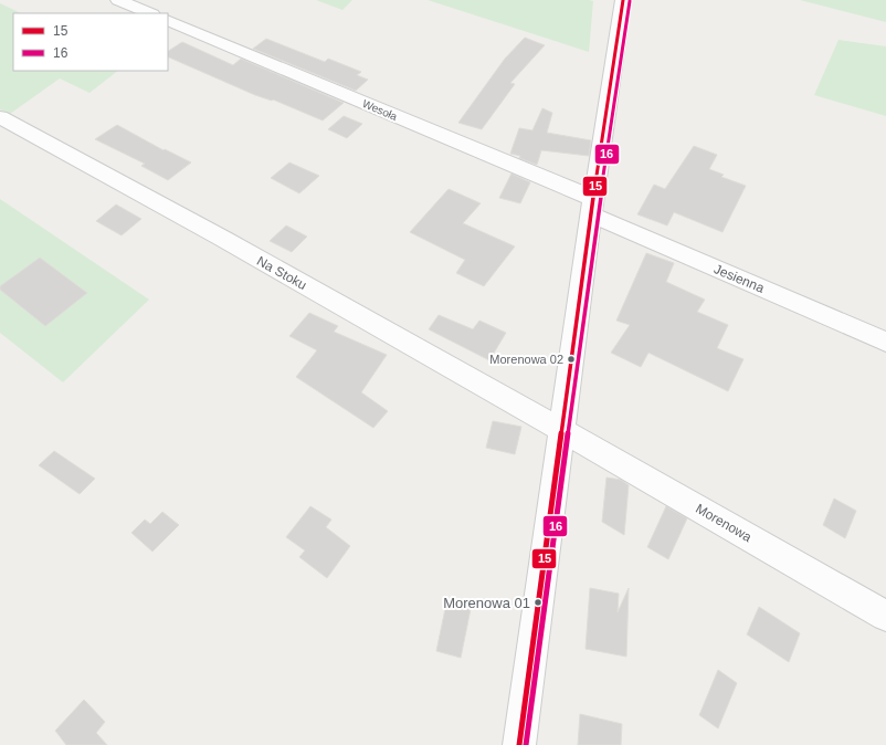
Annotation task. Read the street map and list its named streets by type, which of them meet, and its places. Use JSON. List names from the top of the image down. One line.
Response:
{"streets":{"street":["Wesoła","Na Stoku","Jesienna","Morenowa"]},"crossings":[["Wesoła","Jesienna"],["Na Stoku","Morenowa"]],"places":["Morenowa 02","Morenowa 01"],"lines":["transit line 15","transit line 16"],"legend":["15","16"]}
